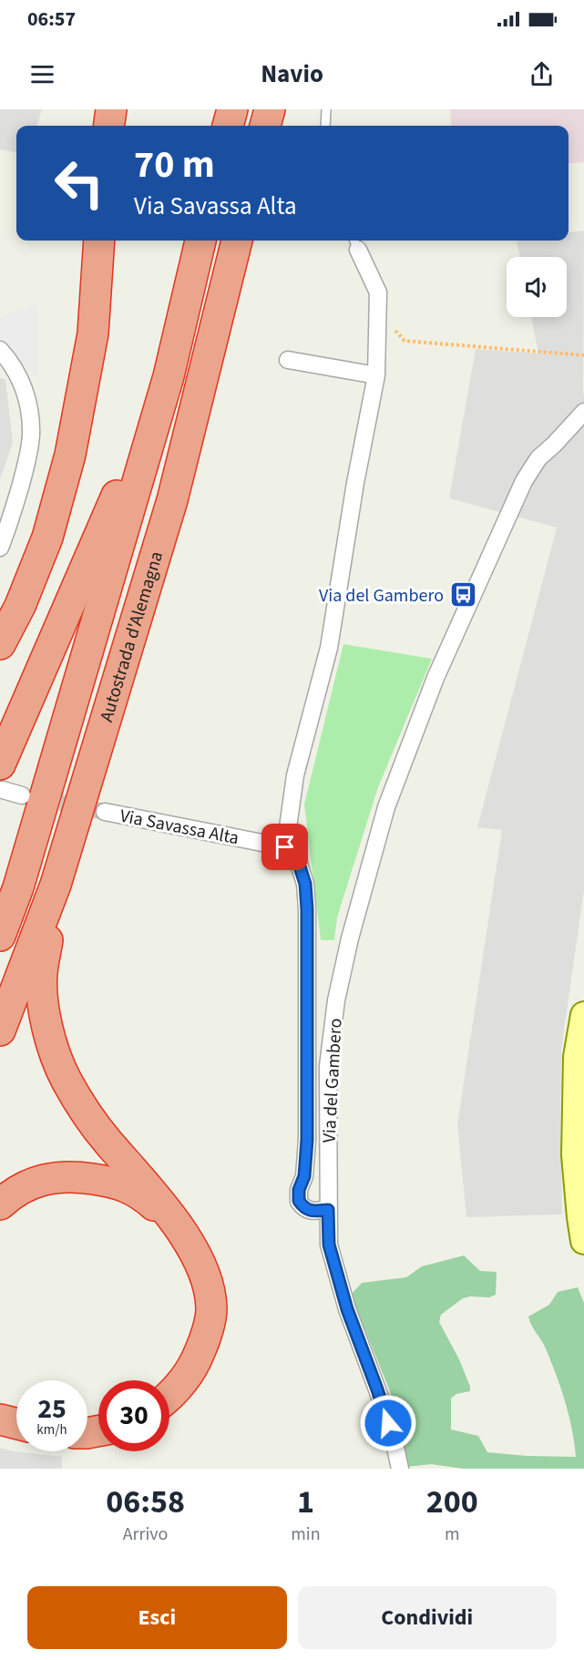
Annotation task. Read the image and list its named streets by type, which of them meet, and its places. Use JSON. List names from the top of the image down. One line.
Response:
{"streets":{"highway":["Autostrada d'Alemagna"],"street":["Via Savassa Alta","Via del Gambero"]},"places":{"bus stop":["Via del Gambero"]},"page":{"status":"06:57","header":"Navio","turn":["70 m","Via Savassa Alta"],"speed":"25 km/h","limit":"30","eta":["06:58","Arrivo","1","min","200","m"],"buttons":["Esci","Condividi"]}}
